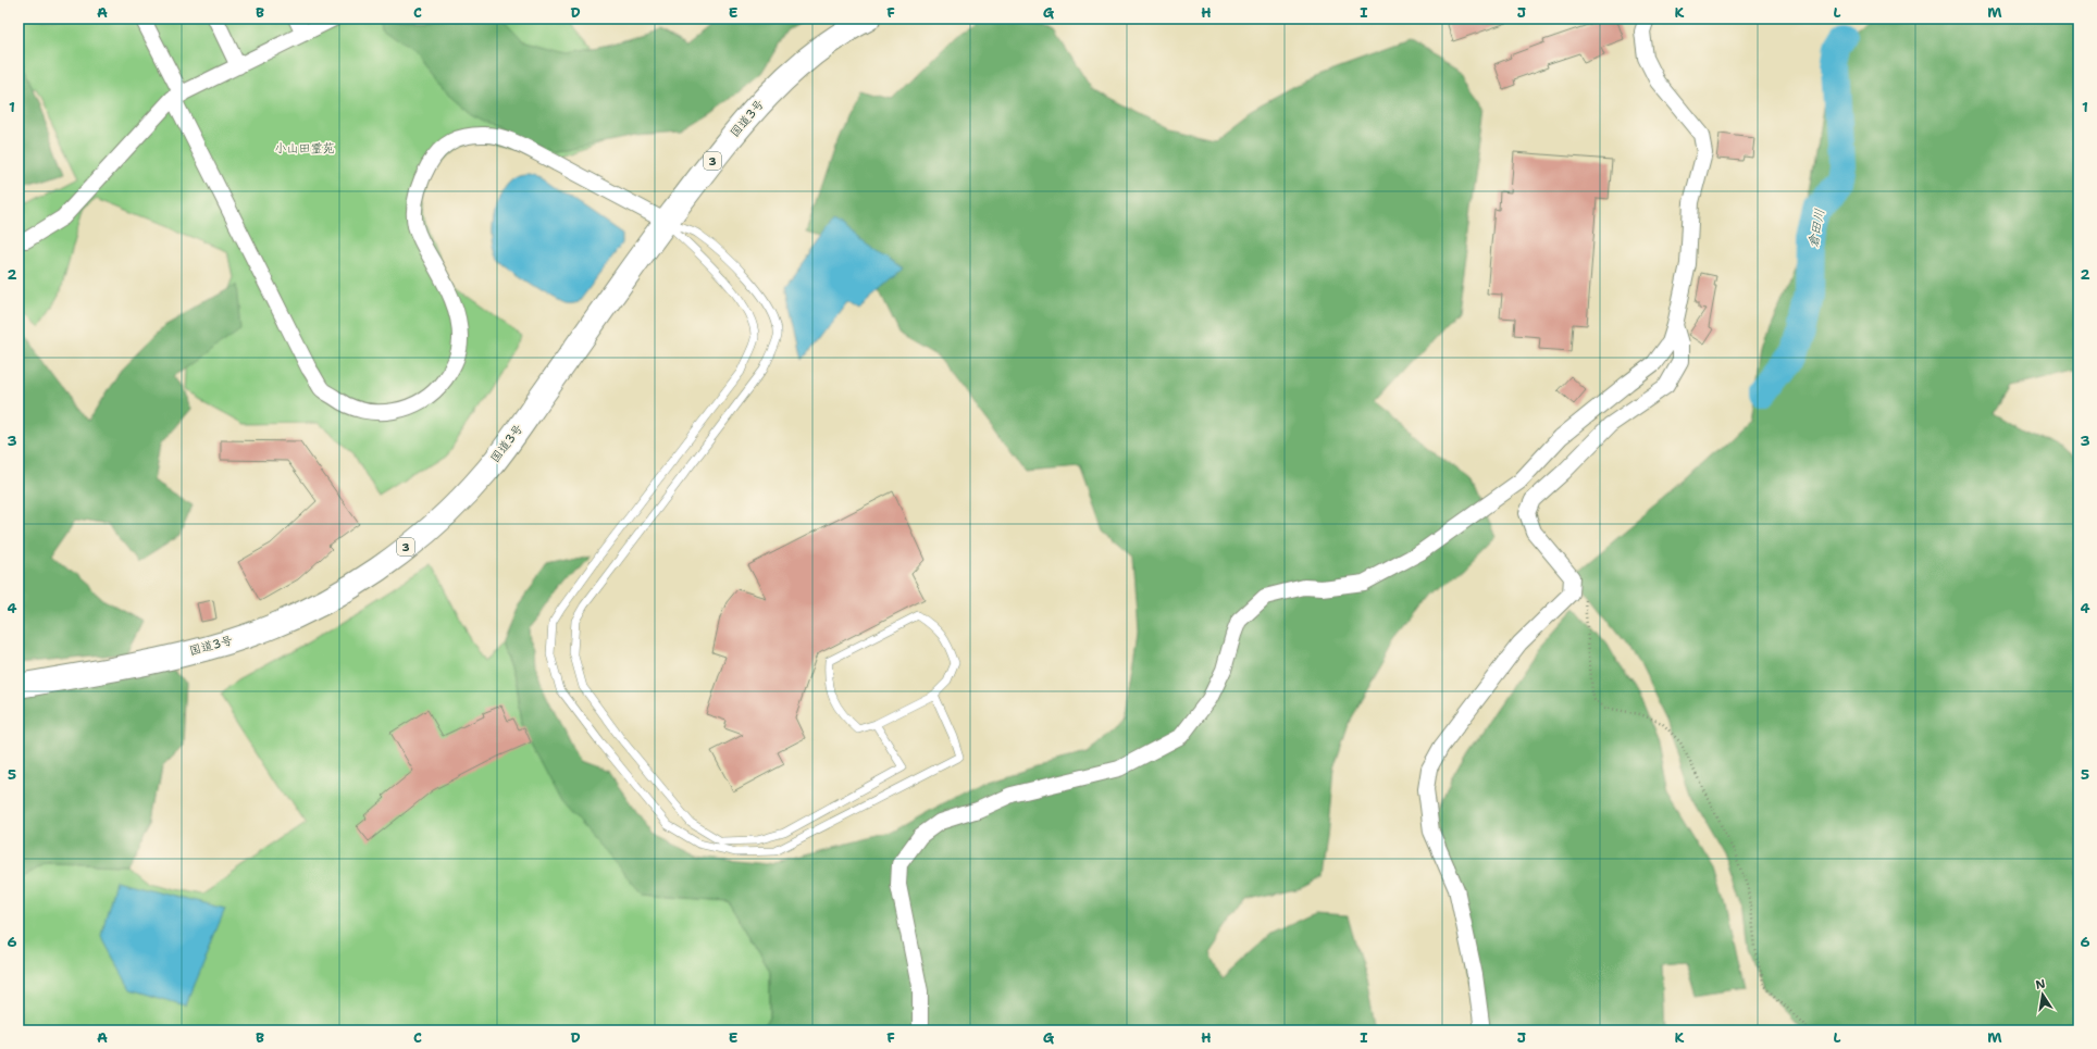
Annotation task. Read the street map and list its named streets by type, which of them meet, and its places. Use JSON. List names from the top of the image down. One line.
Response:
{"streets":{"highway":["国道3号","3"]},"water":["倉田川"],"parks":["小山田霊苑"],"north":"top","grid":{"columns":["A","B","C","D","E","F","G","H","I","J","K","L","M"],"rows":["1","2","3","4","5","6"]}}
